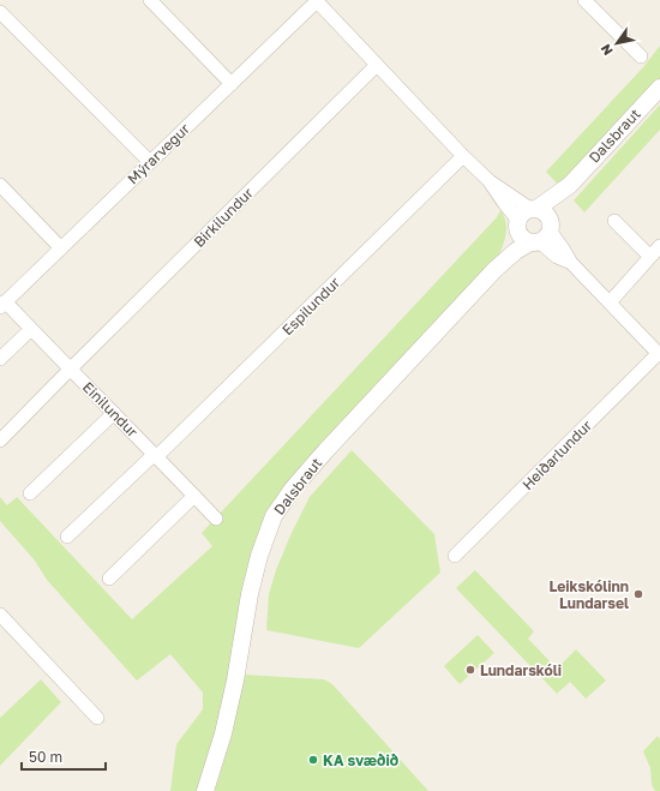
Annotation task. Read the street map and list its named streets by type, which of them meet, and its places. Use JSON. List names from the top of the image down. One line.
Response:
{"streets":{"street":["Dalsbraut","Mýrarvegur","Birkilundur","Espilundur","Einilundur","Heiðarlundur"]},"crossings":[["Mýrarvegur","Einilundur"],["Birkilundur","Einilundur"],["Espilundur","Einilundur"]],"places":["Leikskólinn Lundarsel","Lundarskóli","KA svæðið"],"scale_bar":"50 m","north":"bottom left"}
